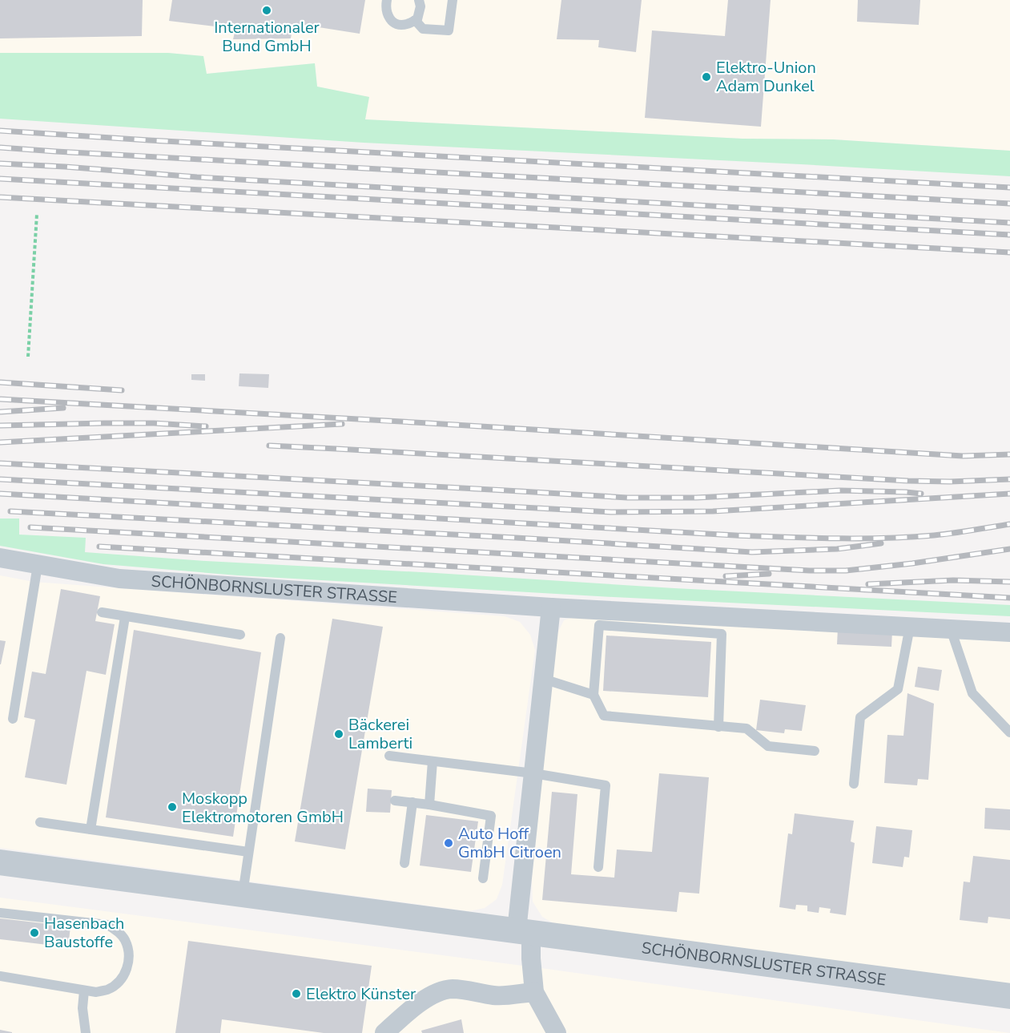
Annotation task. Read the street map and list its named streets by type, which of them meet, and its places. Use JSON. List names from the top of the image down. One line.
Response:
{"streets":{"street":["SCHÖNBORNSLUSTER STRASSE"]},"places":["Internationaler Bund GmbH","Elektro-Union Adam Dunkel","Bäckerei Lamberti","Moskopp Elektromotoren GmbH","Auto Hoff GmbH Citroen","Hasenbach Baustoffe","Elektro Künster"]}
